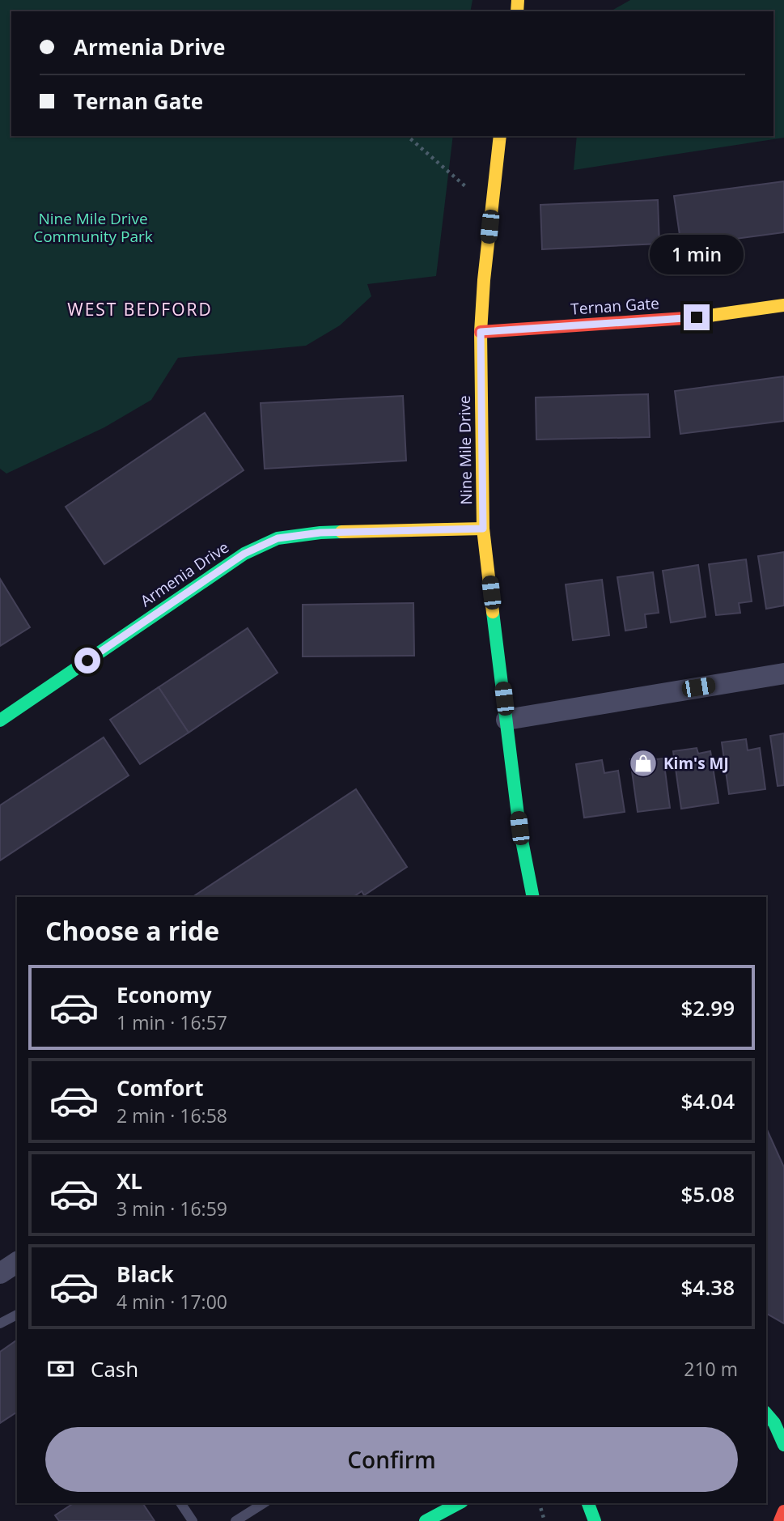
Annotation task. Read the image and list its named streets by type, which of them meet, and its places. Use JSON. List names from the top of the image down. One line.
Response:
{"streets":{"street":["Ternan Gate","Nine Mile Drive","Armenia Drive"]},"crossings":[["Ternan Gate","Nine Mile Drive"],["Nine Mile Drive","Armenia Drive"]],"districts":["WEST BEDFORD"],"parks":["Nine Mile Drive Community Park"],"places":{"shop":["Kim's MJ"]},"page":{"banner":["Armenia Drive","Ternan Gate"],"bubble":"1 min","heading":"Choose a ride","list":[{"name":"Economy","note":"1 min · 16:57","value":"$2.99"},{"name":"Comfort","note":"2 min · 16:58","value":"$4.04"},{"name":"XL","note":"3 min · 16:59","value":"$5.08"},{"name":"Black","note":"4 min · 17:00","value":"$4.38"}],"pay":["Cash","210 m"],"buttons":"Confirm"}}
